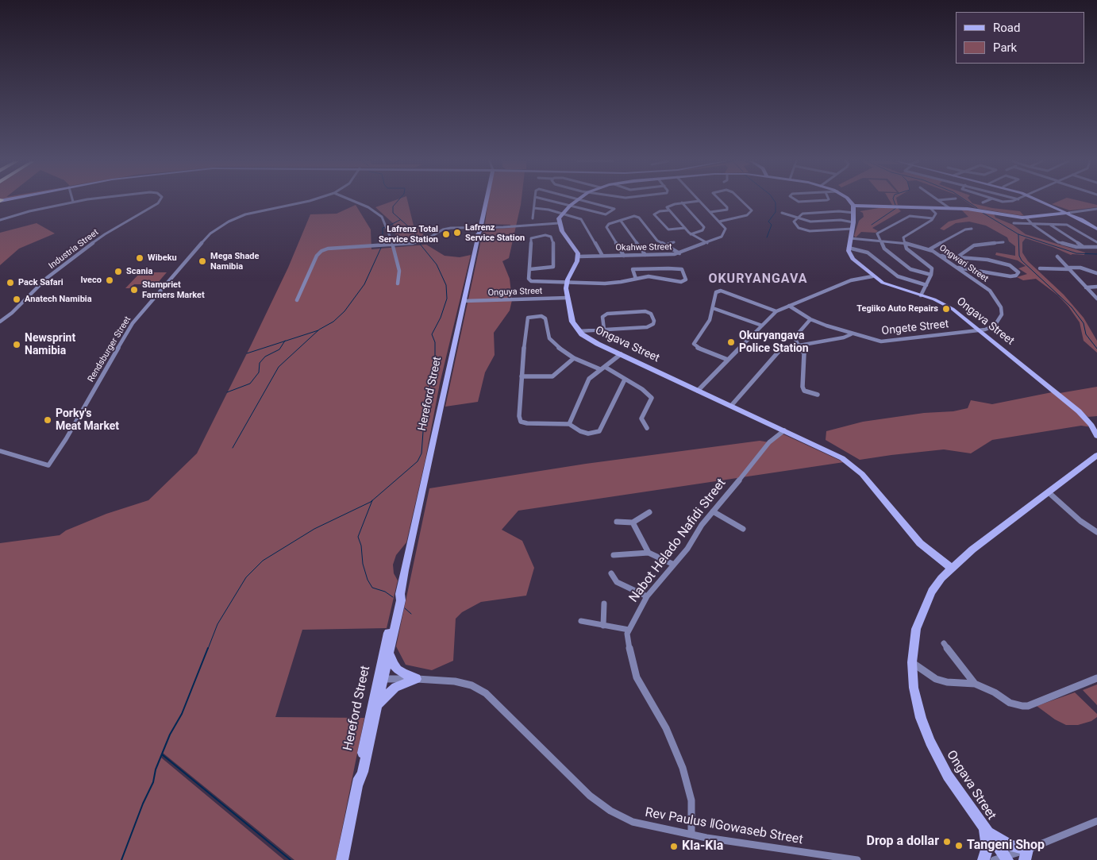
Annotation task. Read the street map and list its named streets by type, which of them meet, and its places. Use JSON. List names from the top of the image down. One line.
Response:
{"streets":{"street":["Okahwe Street","Industria Street","Ongwari Street","Onguya Street","Ongava Street","Ongete Street","Rendsburger Street","Hereford Street","Nabot Helado Nafidi Street","Rev Paulus ǁGowaseb Street"]},"crossings":[["Okahwe Street","Ongava Street"],["Ongwari Street","Ongava Street"],["Ongwari Street","Ongete Street"],["Onguya Street","Ongava Street"],["Onguya Street","Hereford Street"],["Ongava Street","Ongete Street"],["Ongava Street","Nabot Helado Nafidi Street"],["Hereford Street","Rev Paulus ǁGowaseb Street"],["Nabot Helado Nafidi Street","Rev Paulus ǁGowaseb Street"]],"districts":["OKURYANGAVA"],"places":["Lafrenz Service Station","Lafrenz Total Service Station","Wibeku","Mega Shade Namibia","Scania","Iveco","Pack Safari","Stampriet Farmers Market","Anatech Namibia","Tegiiko Auto Repairs","Okuryangava Police Station","Newsprint Namibia","Porky's Meat Market","Drop a dollar","Tangeni Shop","Kla-Kla"],"legend":["Road","Park"]}
